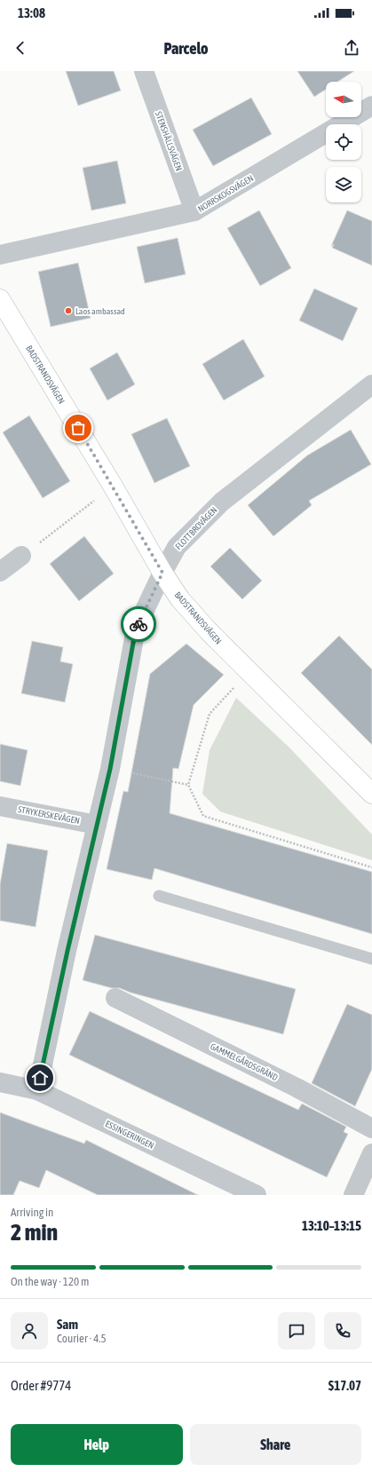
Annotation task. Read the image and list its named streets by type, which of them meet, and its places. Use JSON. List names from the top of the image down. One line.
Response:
{"streets":{"street":["STENSHÄLLSVÄGEN","NORRSKOGSVÄGEN","BADSTRANDSVÄGEN","FLOTTBROVÄGEN","STRYKERSKEVÄGEN","GAMMELGÅRDSGRÄND","ESSINGERINGEN"]},"crossings":[["STENSHÄLLSVÄGEN","NORRSKOGSVÄGEN"],["BADSTRANDSVÄGEN","FLOTTBROVÄGEN"],["FLOTTBROVÄGEN","STRYKERSKEVÄGEN"],["FLOTTBROVÄGEN","ESSINGERINGEN"]],"places":["Laos ambassad"],"north":"left","page":{"status":"13:08","header":"Parcelo","heading":["2 min","Arriving in","13:10–13:15"],"panel":["Sam","Courier · 4.5","Order #9774","$17.07"],"bar":"On the way · 120 m","buttons":["Help","Share"]}}
